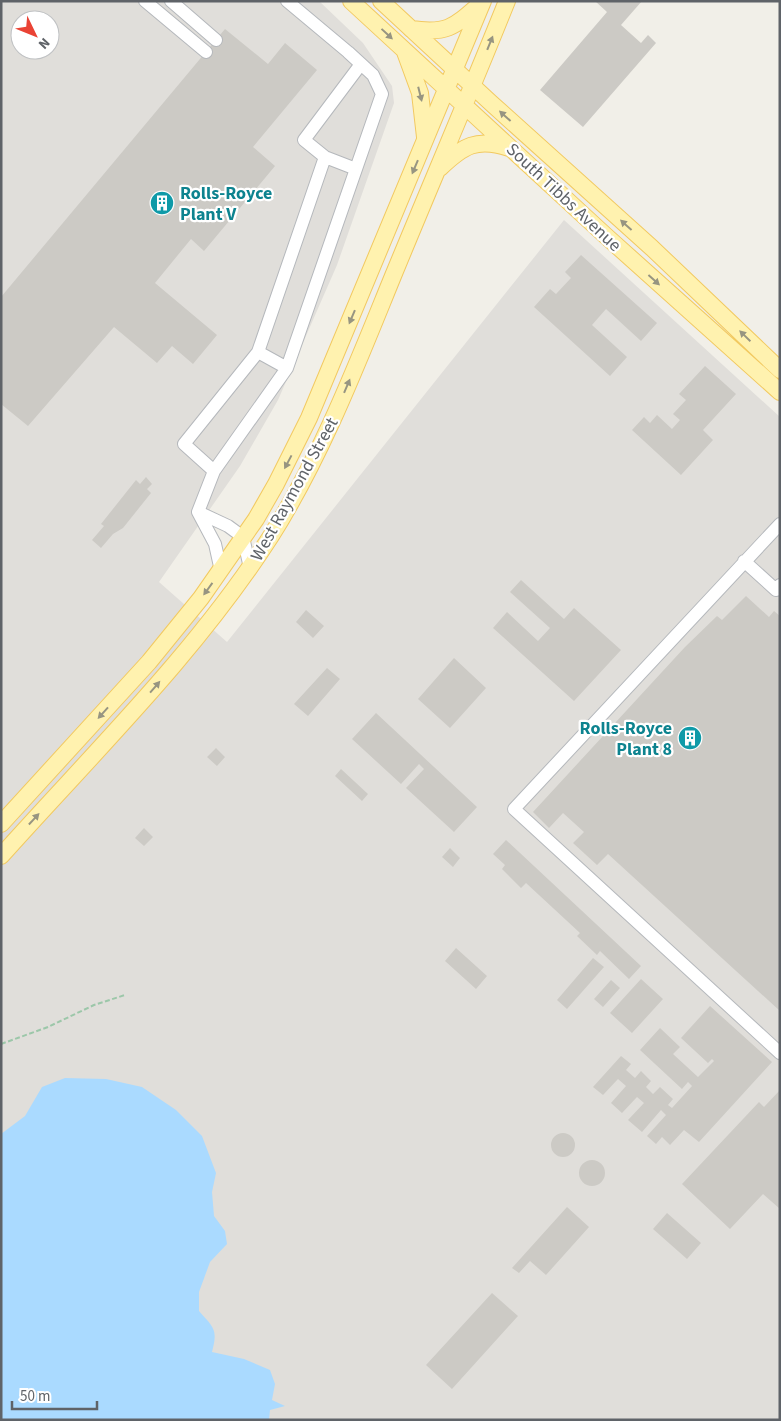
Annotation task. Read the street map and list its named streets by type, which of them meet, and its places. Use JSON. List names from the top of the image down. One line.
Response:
{"streets":{"main road":["South Tibbs Avenue","West Raymond Street"]},"crossings":[["South Tibbs Avenue","West Raymond Street"]],"places":{"building":["Rolls-Royce Plant V","Rolls-Royce Plant 8"]},"scale_bar":"50 m","north":"bottom right"}
